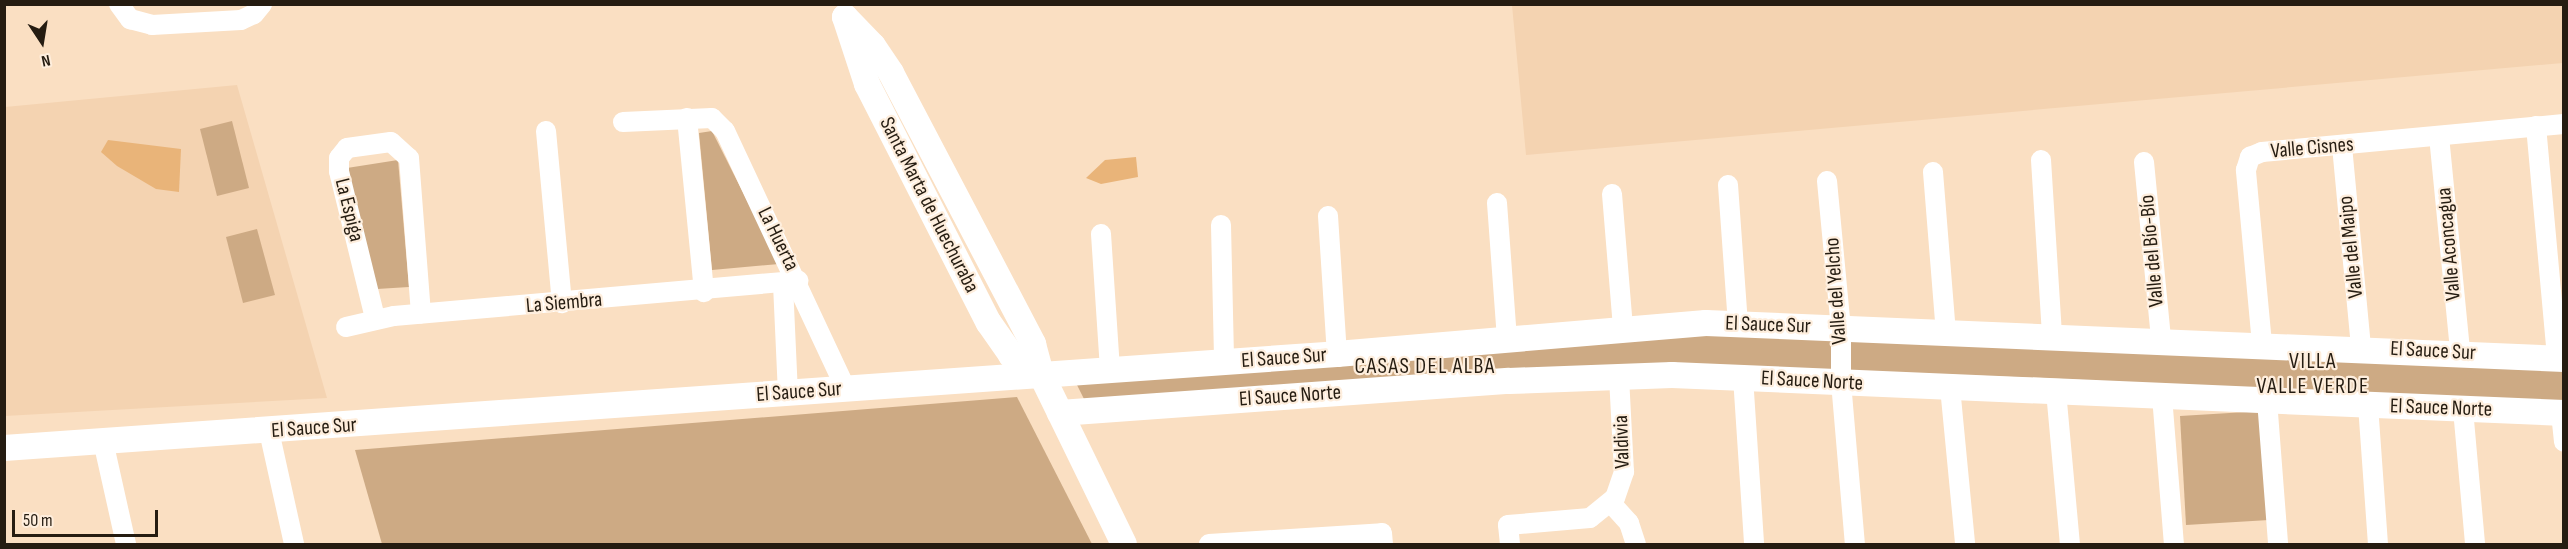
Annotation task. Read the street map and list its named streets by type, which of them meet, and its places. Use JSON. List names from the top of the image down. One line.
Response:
{"streets":{"street":["Valle Cisnes","Santa Marta de Huechuraba","La Espiga","La Huerta","Valle Aconcagua","Valle del Maipo","Valle del Bío-Bío","Valle del Yelcho","La Siembra","El Sauce Sur","El Sauce Norte","Valdivia"]},"crossings":[["Valle Cisnes","Valle Aconcagua"],["Valle Cisnes","Valle del Maipo"],["Valle Cisnes","El Sauce Sur"],["Santa Marta de Huechuraba","El Sauce Sur"],["La Espiga","La Siembra"],["La Huerta","La Siembra"],["La Huerta","El Sauce Sur"],["Valle Aconcagua","El Sauce Sur"],["Valle del Maipo","El Sauce Sur"],["Valle del Bío-Bío","El Sauce Sur"],["Valle del Yelcho","El Sauce Sur"],["Valle del Yelcho","El Sauce Norte"],["El Sauce Norte","Valdivia"]],"districts":["VILLA VALLE VERDE","CASAS DEL ALBA"],"scale_bar":"50 m","north":"bottom"}
